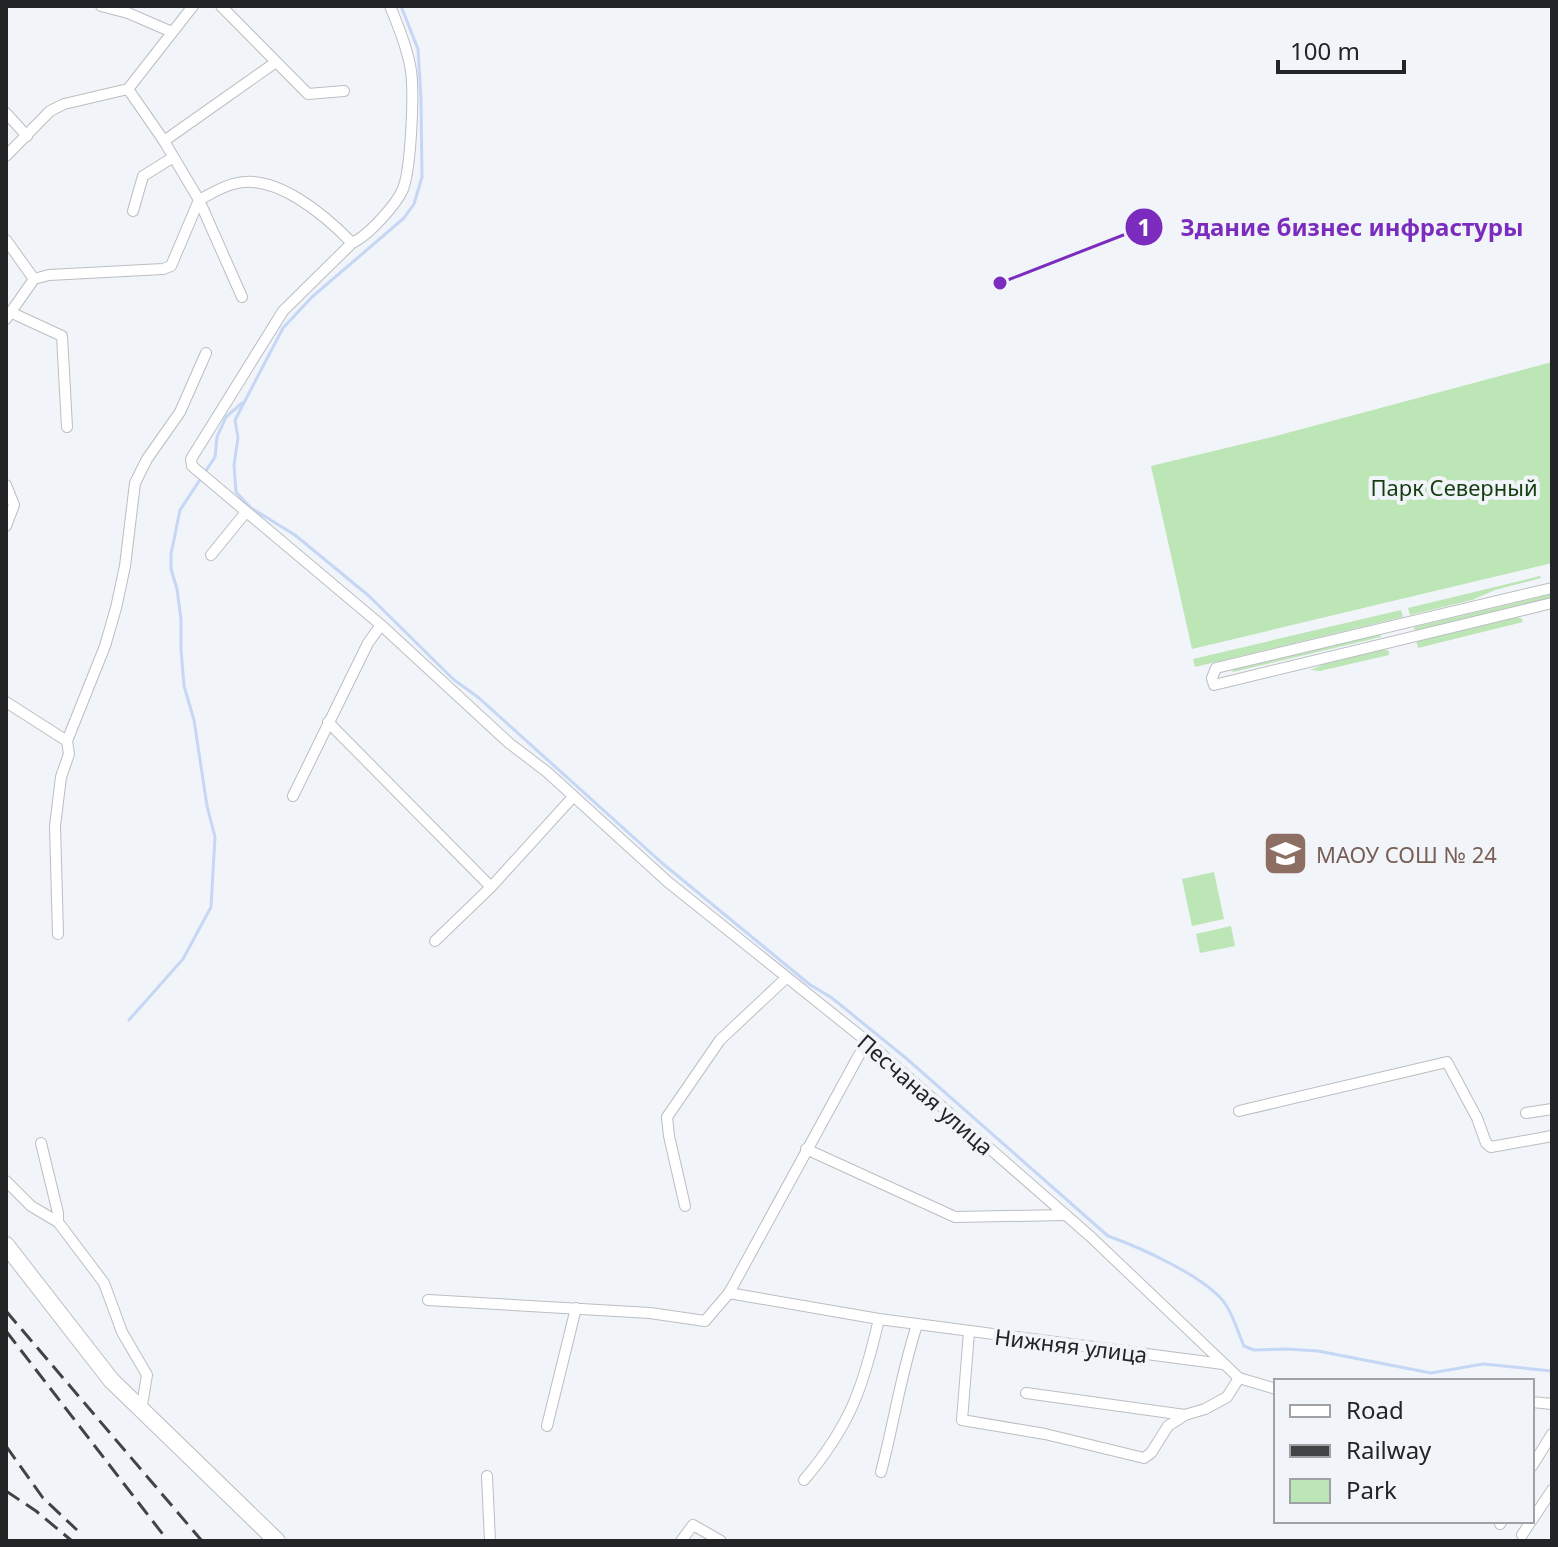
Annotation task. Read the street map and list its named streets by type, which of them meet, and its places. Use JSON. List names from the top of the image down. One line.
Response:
{"streets":{"street":["Песчаная улица","Нижняя улица"]},"crossings":[["Песчаная улица","Нижняя улица"]],"parks":["Парк Северный"],"places":{"other":["Здание бизнес инфрастуры"],"school or university":["МАОУ СОШ № 24"]},"legend":["Road","Railway","Park"],"scale_bar":"100 m"}
